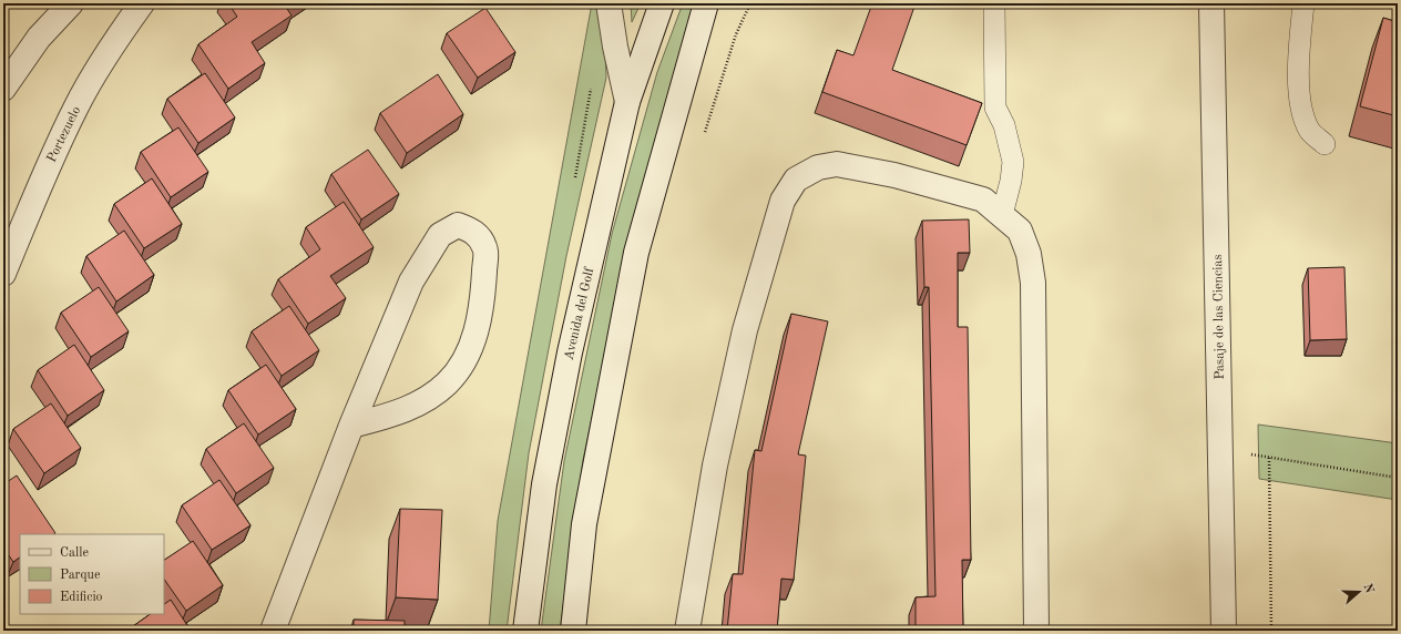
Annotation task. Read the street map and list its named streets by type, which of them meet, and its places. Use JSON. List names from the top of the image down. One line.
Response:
{"streets":{"street":["Portezuelo","Avenida del Golf","Pasaje de las Ciencias"]},"legend":["Calle","Parque","Edificio"],"north":"right"}
